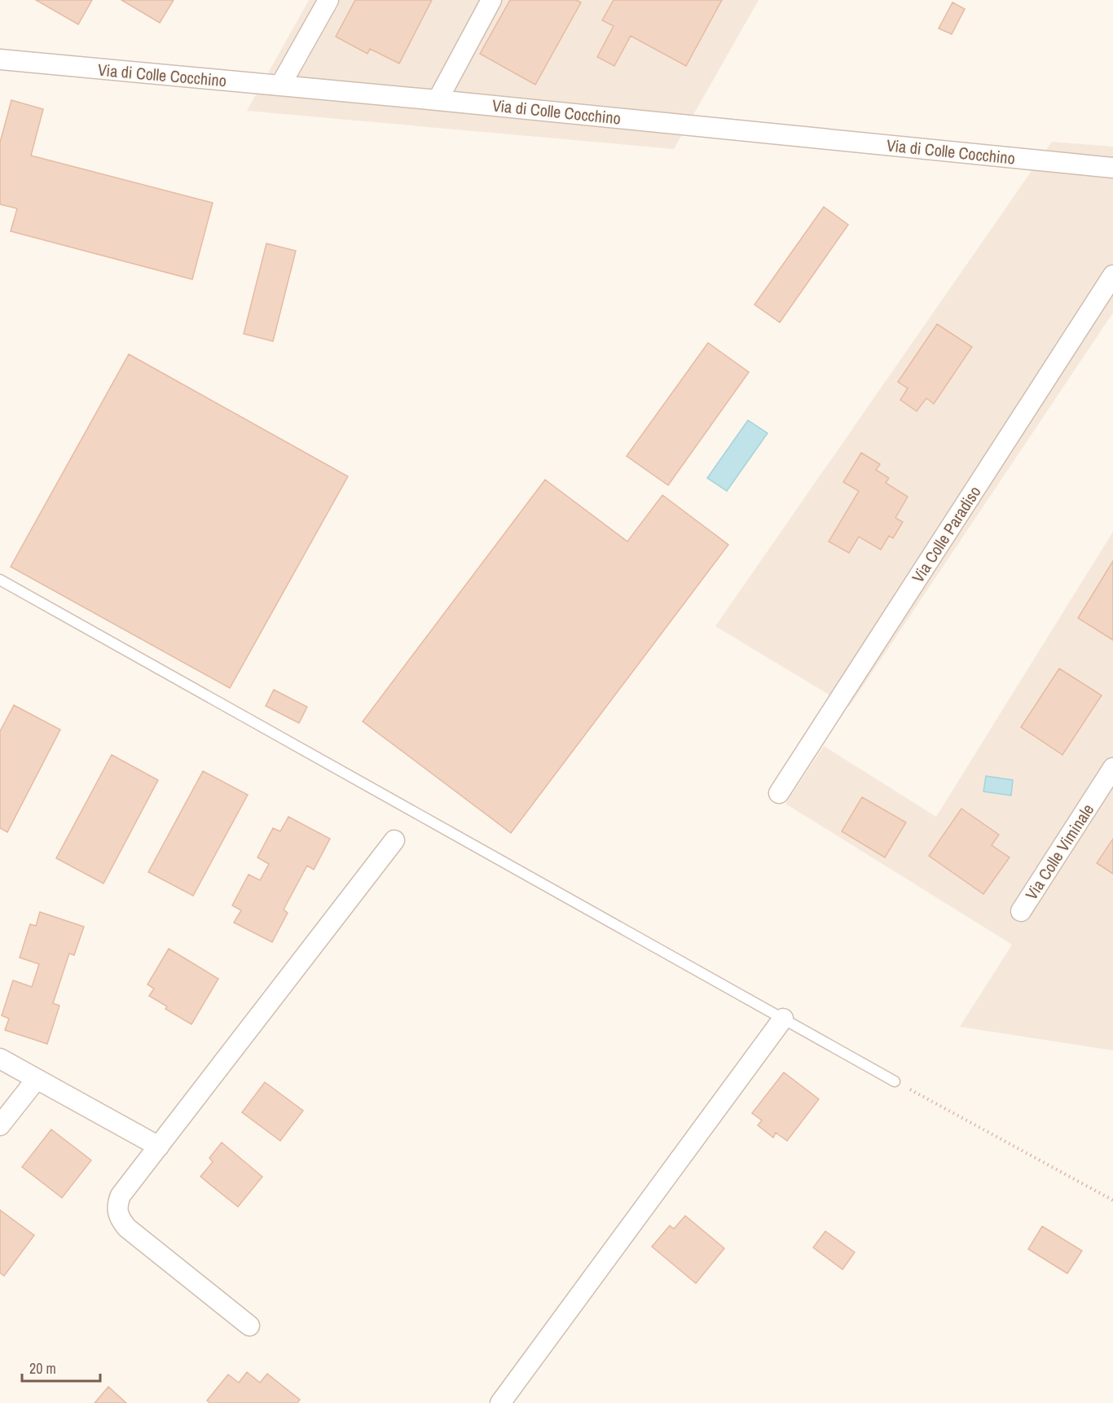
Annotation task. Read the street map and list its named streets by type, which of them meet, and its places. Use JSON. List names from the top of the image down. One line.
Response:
{"streets":{"street":["Via di Colle Cocchino","Via Colle Paradiso","Via Colle Viminale"]},"scale_bar":"20 m"}
